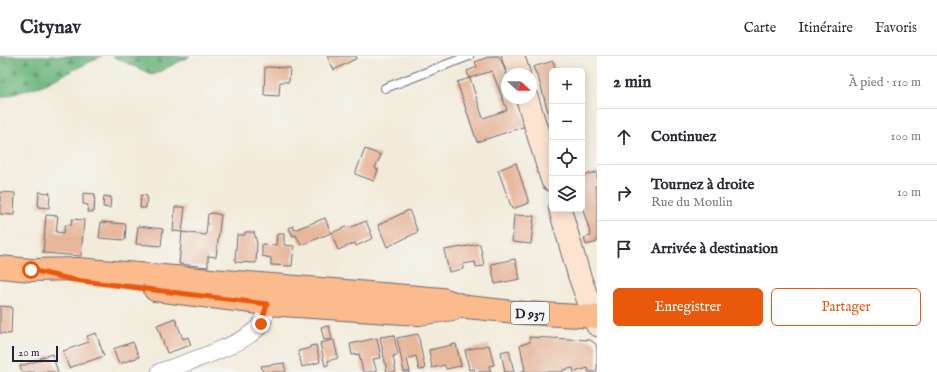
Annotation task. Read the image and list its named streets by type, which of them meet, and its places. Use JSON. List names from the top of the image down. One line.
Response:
{"streets":{"main road":["D 937"]},"scale_bar":"20 m","north":"right","page":{"header":"Citynav","nav":["Carte","Itinéraire","Favoris"],"heading":["2 min","À pied · 110 m"],"map_buttons":["+","−"],"list":[["Continuez","100 m"],["Tournez à droite","Rue du Moulin","10 m"],"Arrivée à destination"],"buttons":["Enregistrer","Partager"],"scale":"20 m"}}
